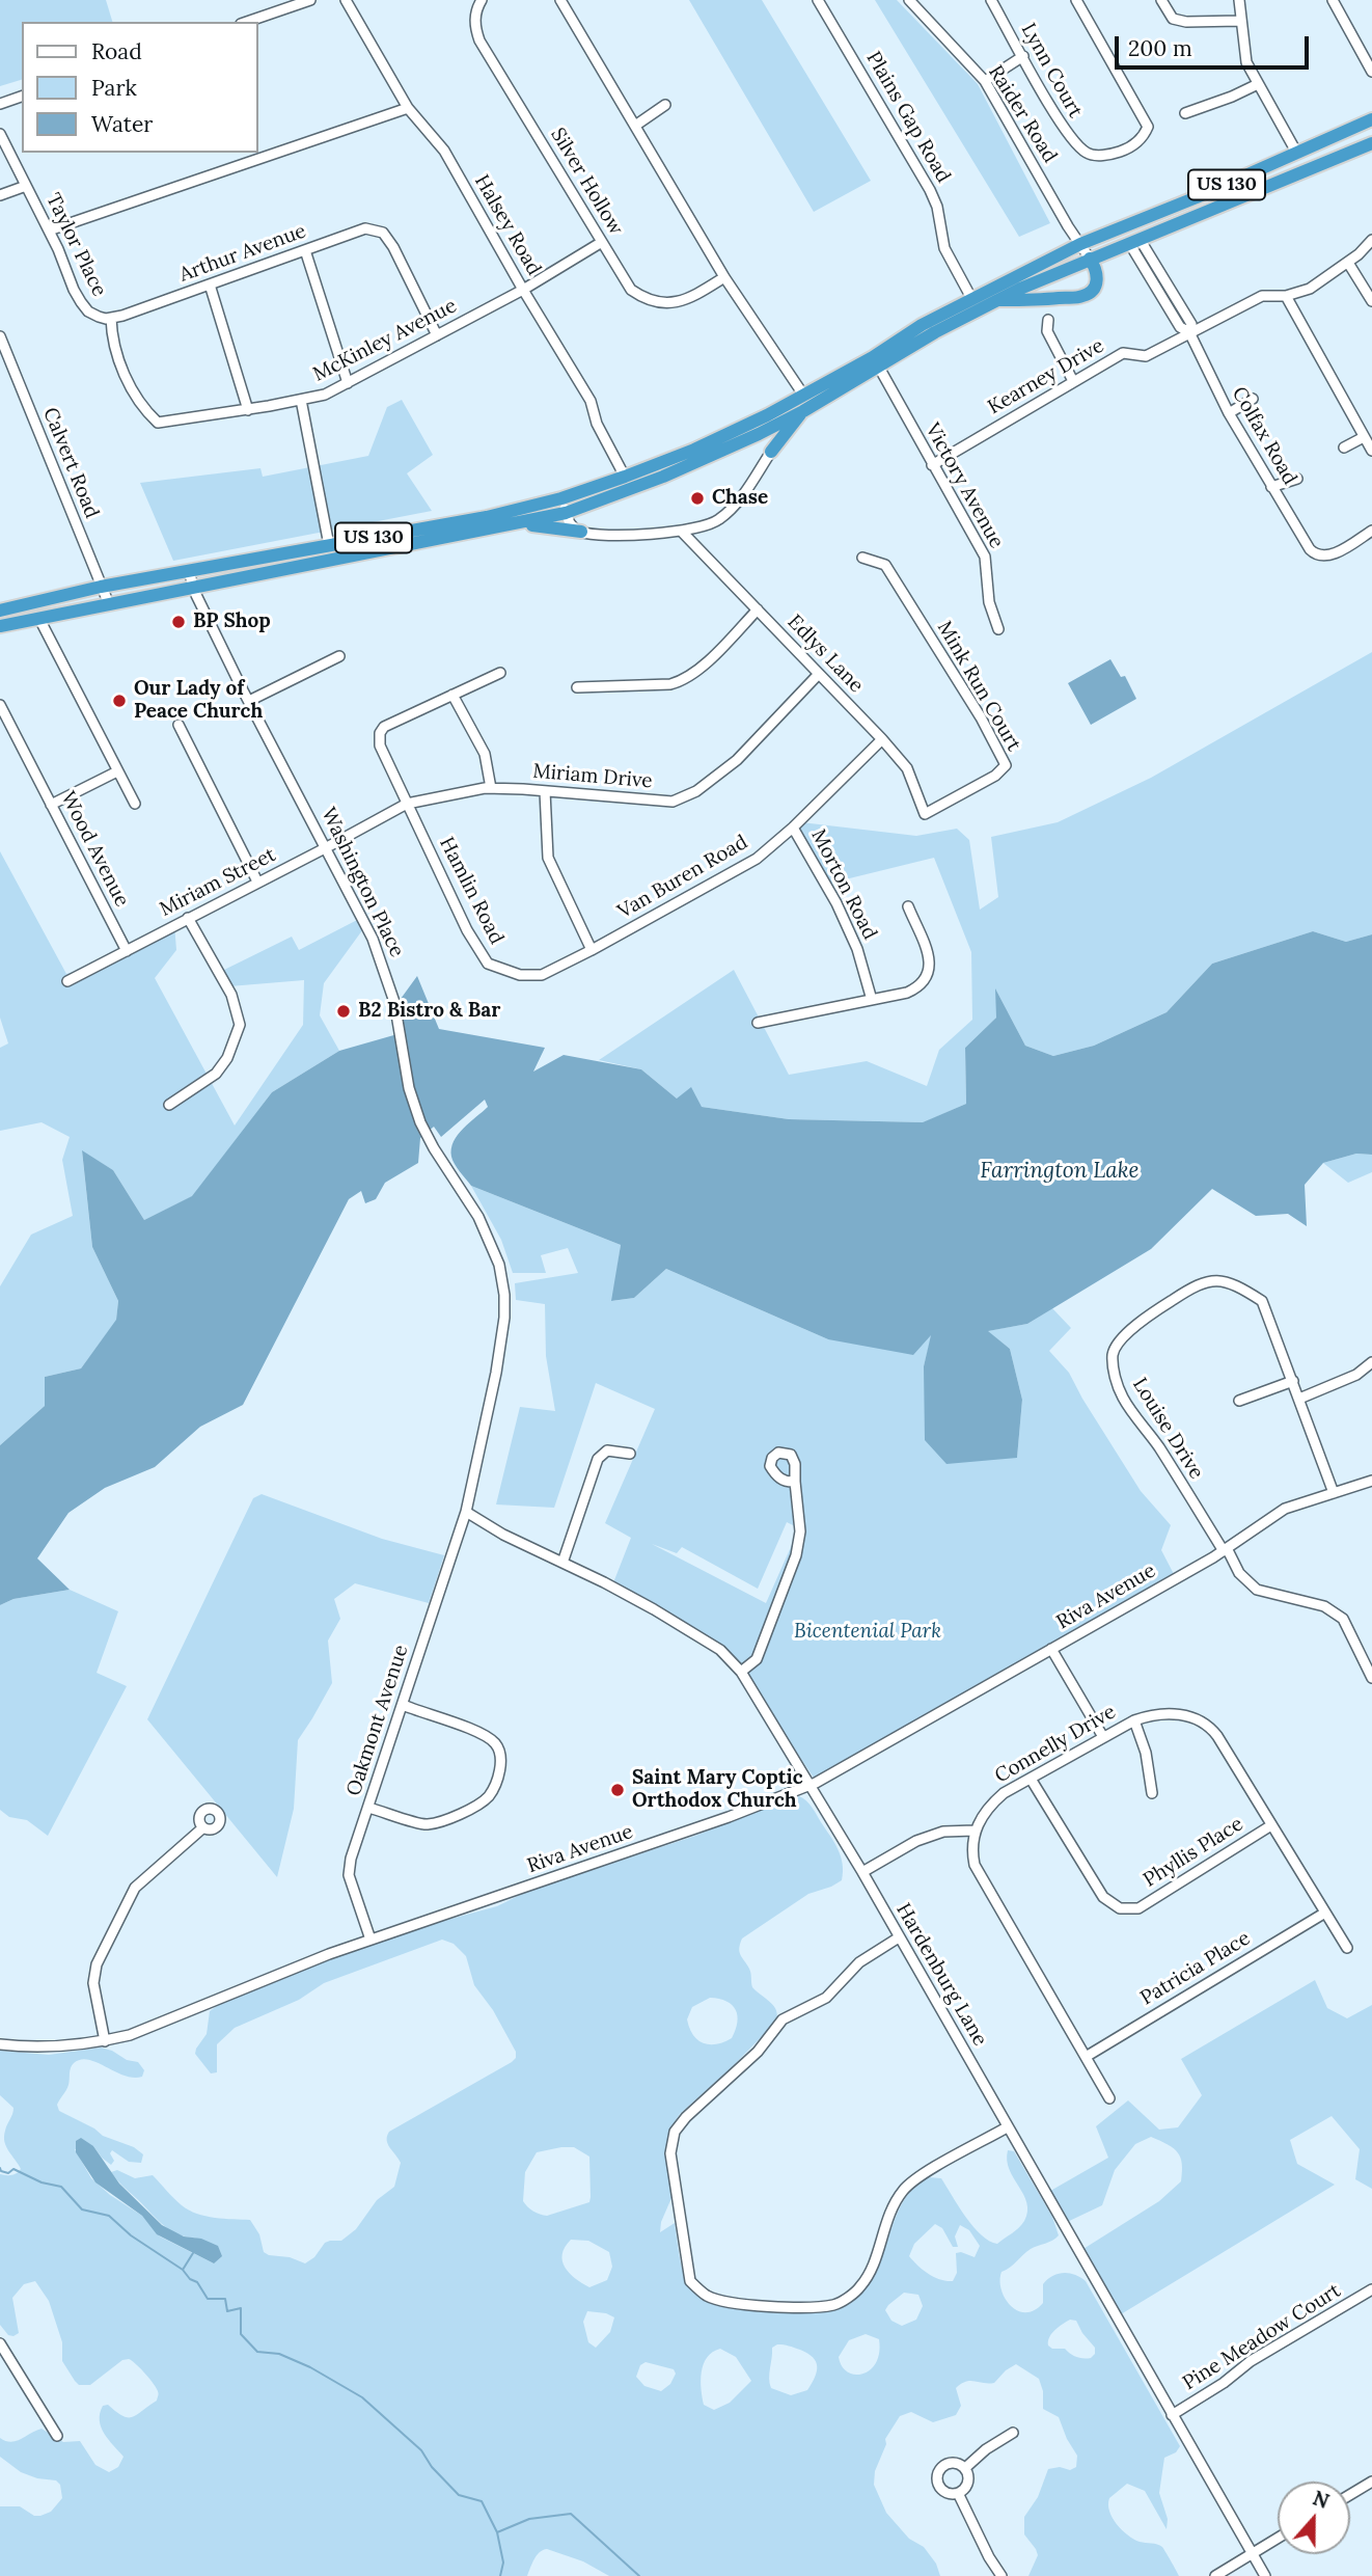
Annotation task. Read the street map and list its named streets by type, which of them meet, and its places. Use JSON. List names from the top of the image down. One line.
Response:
{"streets":{"highway":["US 130"],"street":["Lynn Court","Raider Road","Plains Gap Road","Silver Hollow","Halsey Road","Taylor Place","Arthur Avenue","McKinley Avenue","Kearney Drive","Colfax Road","Calvert Road","Victory Avenue","Edlys Lane","Mink Run Court","Miriam Drive","Wood Avenue","Van Buren Road","Miriam Street","Washington Place","Morton Road","Hamlin Road","Louise Drive","Riva Avenue","Oakmont Avenue","Connelly Drive","Phyllis Place","Patricia Place","Hardenburg Lane","Pine Meadow Court"]},"crossings":[["Raider Road","US 130"],["Plains Gap Road","US 130"],["Silver Hollow","McKinley Avenue"],["US 130","Halsey Road"],["US 130","Colfax Road"],["US 130","Calvert Road"],["US 130","Victory Avenue"],["US 130","Washington Place"],["Halsey Road","McKinley Avenue"],["Taylor Place","Arthur Avenue"],["Taylor Place","McKinley Avenue"],["Arthur Avenue","McKinley Avenue"],["Kearney Drive","Colfax Road"],["Kearney Drive","Victory Avenue"],["Edlys Lane","Mink Run Court"],["Edlys Lane","Miriam Drive"],["Edlys Lane","Van Buren Road"],["Miriam Drive","Miriam Street"],["Miriam Drive","Washington Place"],["Miriam Drive","Hamlin Road"],["Wood Avenue","Miriam Street"],["Van Buren Road","Morton Road"],["Van Buren Road","Hamlin Road"],["Miriam Street","Washington Place"],["Washington Place","Oakmont Avenue"],["Washington Place","Hardenburg Lane"],["Louise Drive","Riva Avenue"],["Riva Avenue","Oakmont Avenue"],["Riva Avenue","Hardenburg Lane"],["Oakmont Avenue","Hardenburg Lane"],["Connelly Drive","Phyllis Place"],["Connelly Drive","Patricia Place"],["Hardenburg Lane","Pine Meadow Court"]],"water":["Farrington Lake"],"parks":["Bicentenial Park"],"places":["Chase","BP Shop","Our Lady of Peace Church","B2 Bistro & Bar","Saint Mary Coptic Orthodox Church"],"legend":["Road","Park","Water"],"scale_bar":"200 m","north":"top"}
